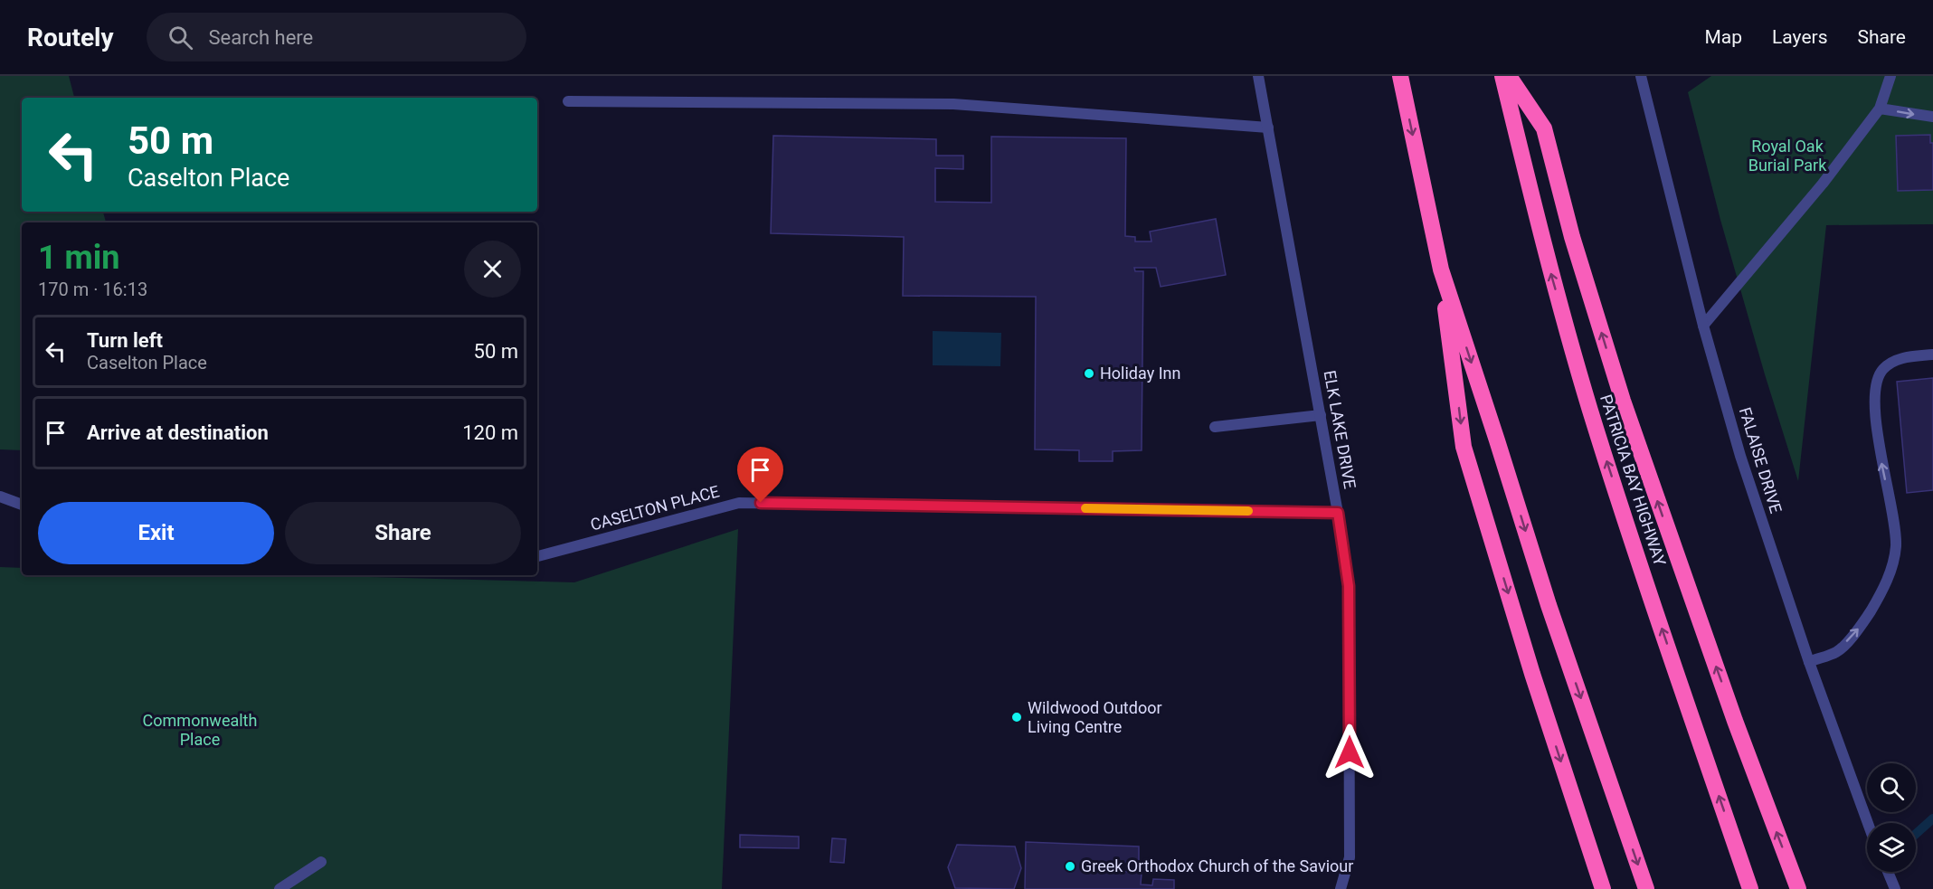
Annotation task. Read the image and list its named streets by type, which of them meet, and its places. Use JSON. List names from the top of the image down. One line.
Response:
{"streets":{"highway":["PATRICIA BAY HIGHWAY"],"street":["ELK LAKE DRIVE","FALAISE DRIVE","CASELTON PLACE"]},"crossings":[["ELK LAKE DRIVE","CASELTON PLACE"]],"parks":["Royal Oak Burial Park","Commonwealth Place"],"places":["Holiday Inn","Wildwood Outdoor Living Centre","Greek Orthodox Church of the Saviour"],"page":{"header":"Routely","search":"Search here","nav":["Map","Layers","Share"],"turn":["50 m","Caselton Place"],"heading":["1 min","170 m · 16:13"],"list":[{"name":"Turn left","note":"Caselton Place","value":"50 m"},{"name":"Arrive at destination","value":"120 m"}],"buttons":["Exit","Share"]}}
